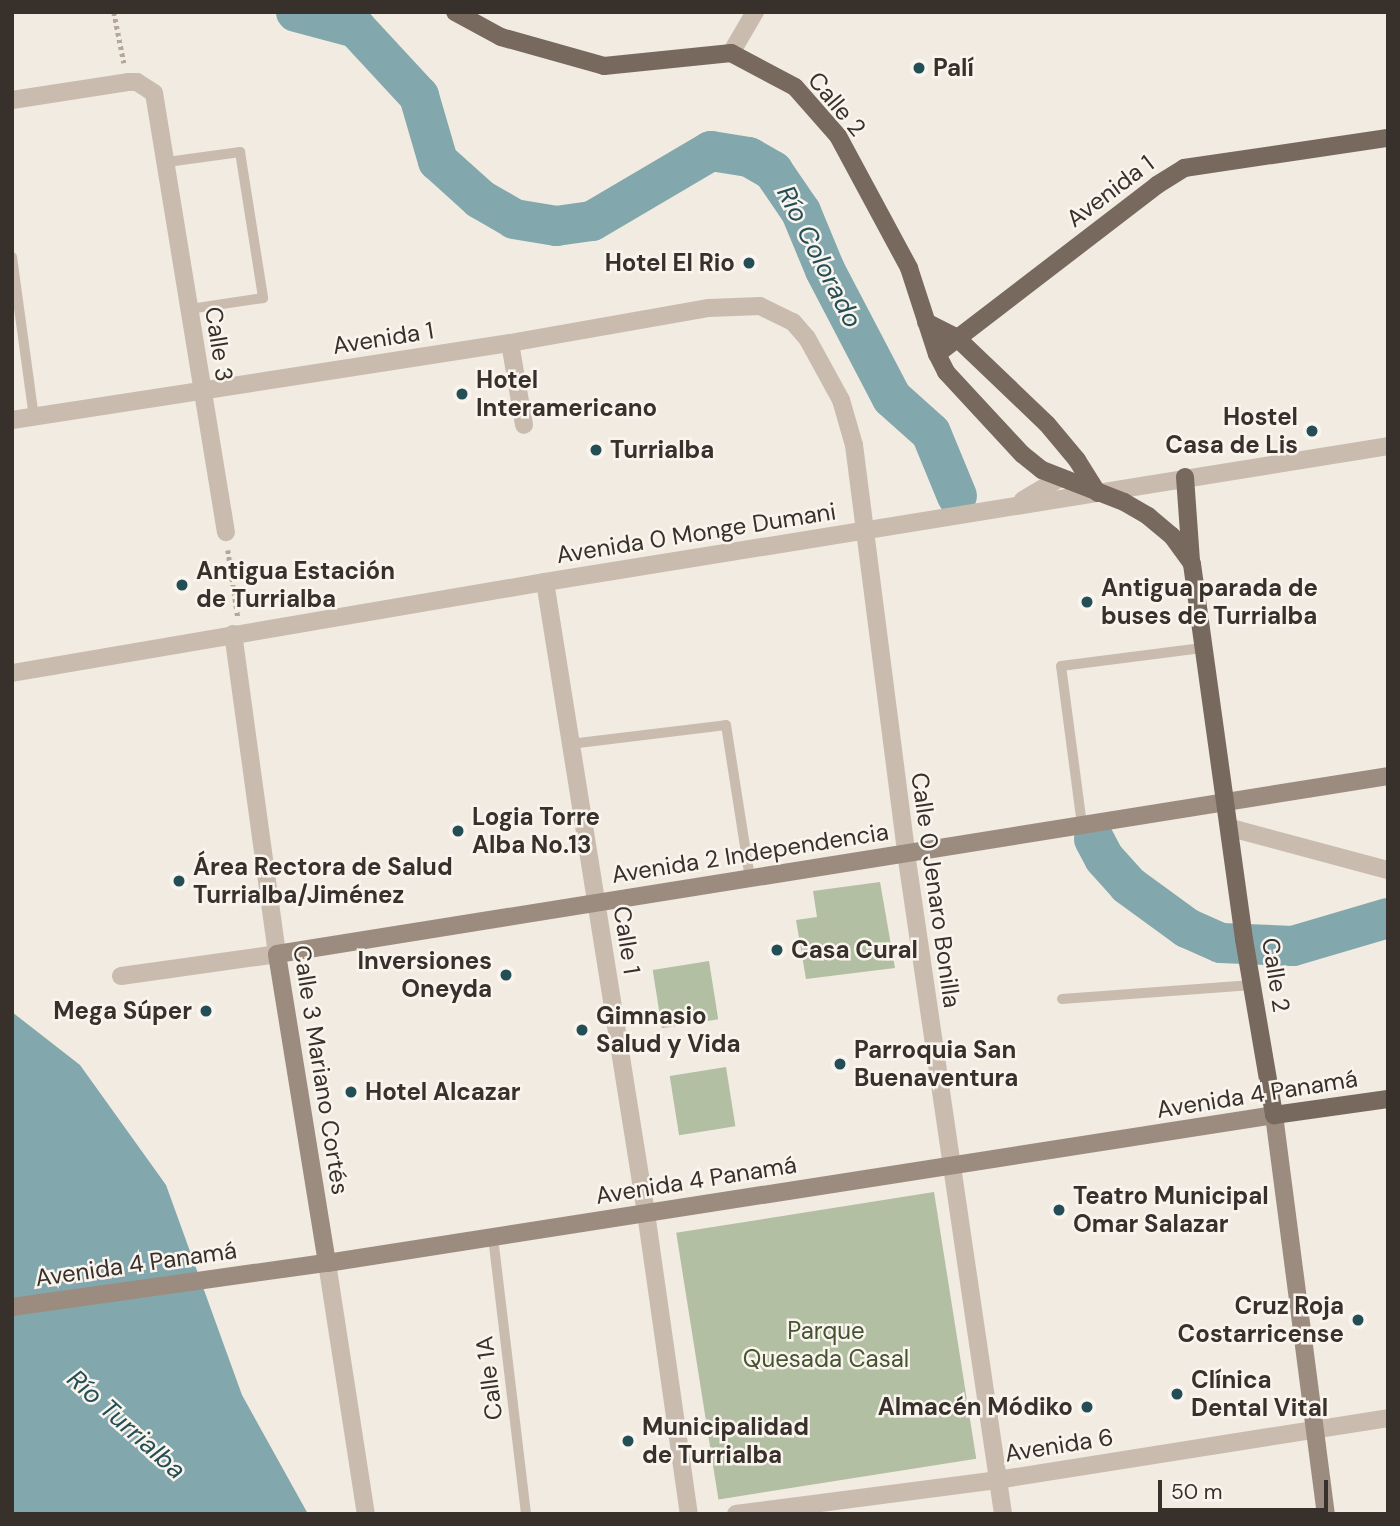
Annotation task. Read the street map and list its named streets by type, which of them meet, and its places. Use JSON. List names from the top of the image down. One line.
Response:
{"streets":{"main road":["Calle 2","Avenida 1","Avenida 4 Panamá"],"street":["Calle 3","Avenida 0 Monge Dumani","Avenida 2 Independencia","Calle 0 Jenaro Bonilla","Calle 1","Calle 3 Mariano Cortés","Avenida 6"],"lane":["Calle 1A"]},"crossings":[["Calle 2","Avenida 1"],["Calle 2","Avenida 0 Monge Dumani"],["Calle 2","Avenida 2 Independencia"],["Calle 2","Avenida 4 Panamá"],["Calle 2","Avenida 6"],["Avenida 1","Calle 3"],["Avenida 1","Calle 0 Jenaro Bonilla"],["Avenida 0 Monge Dumani","Calle 0 Jenaro Bonilla"],["Avenida 0 Monge Dumani","Calle 1"],["Avenida 0 Monge Dumani","Calle 3 Mariano Cortés"],["Avenida 2 Independencia","Calle 0 Jenaro Bonilla"],["Avenida 2 Independencia","Calle 1"],["Avenida 2 Independencia","Calle 3 Mariano Cortés"],["Calle 0 Jenaro Bonilla","Avenida 4 Panamá"],["Calle 0 Jenaro Bonilla","Avenida 6"],["Calle 1","Avenida 4 Panamá"],["Calle 3 Mariano Cortés","Avenida 4 Panamá"],["Avenida 4 Panamá","Calle 1A"]],"water":["Río Colorado","Río Turrialba"],"parks":["Parque Quesada Casal"],"places":["Palí","Hotel El Rio","Hotel Interamericano","Hostel Casa de Lis","Turrialba","Antigua Estación de Turrialba","Antigua parada de buses de Turrialba","Logia Torre Alba No.13","Área Rectora de Salud Turrialba/Jiménez","Casa Cural","Inversiones Oneyda","Mega Súper","Gimnasio Salud y Vida","Parroquia San Buenaventura","Hotel Alcazar","Teatro Municipal Omar Salazar","Cruz Roja Costarricense","Clínica Dental Vital","Almacén Módiko","Municipalidad de Turrialba"],"scale_bar":"50 m"}
